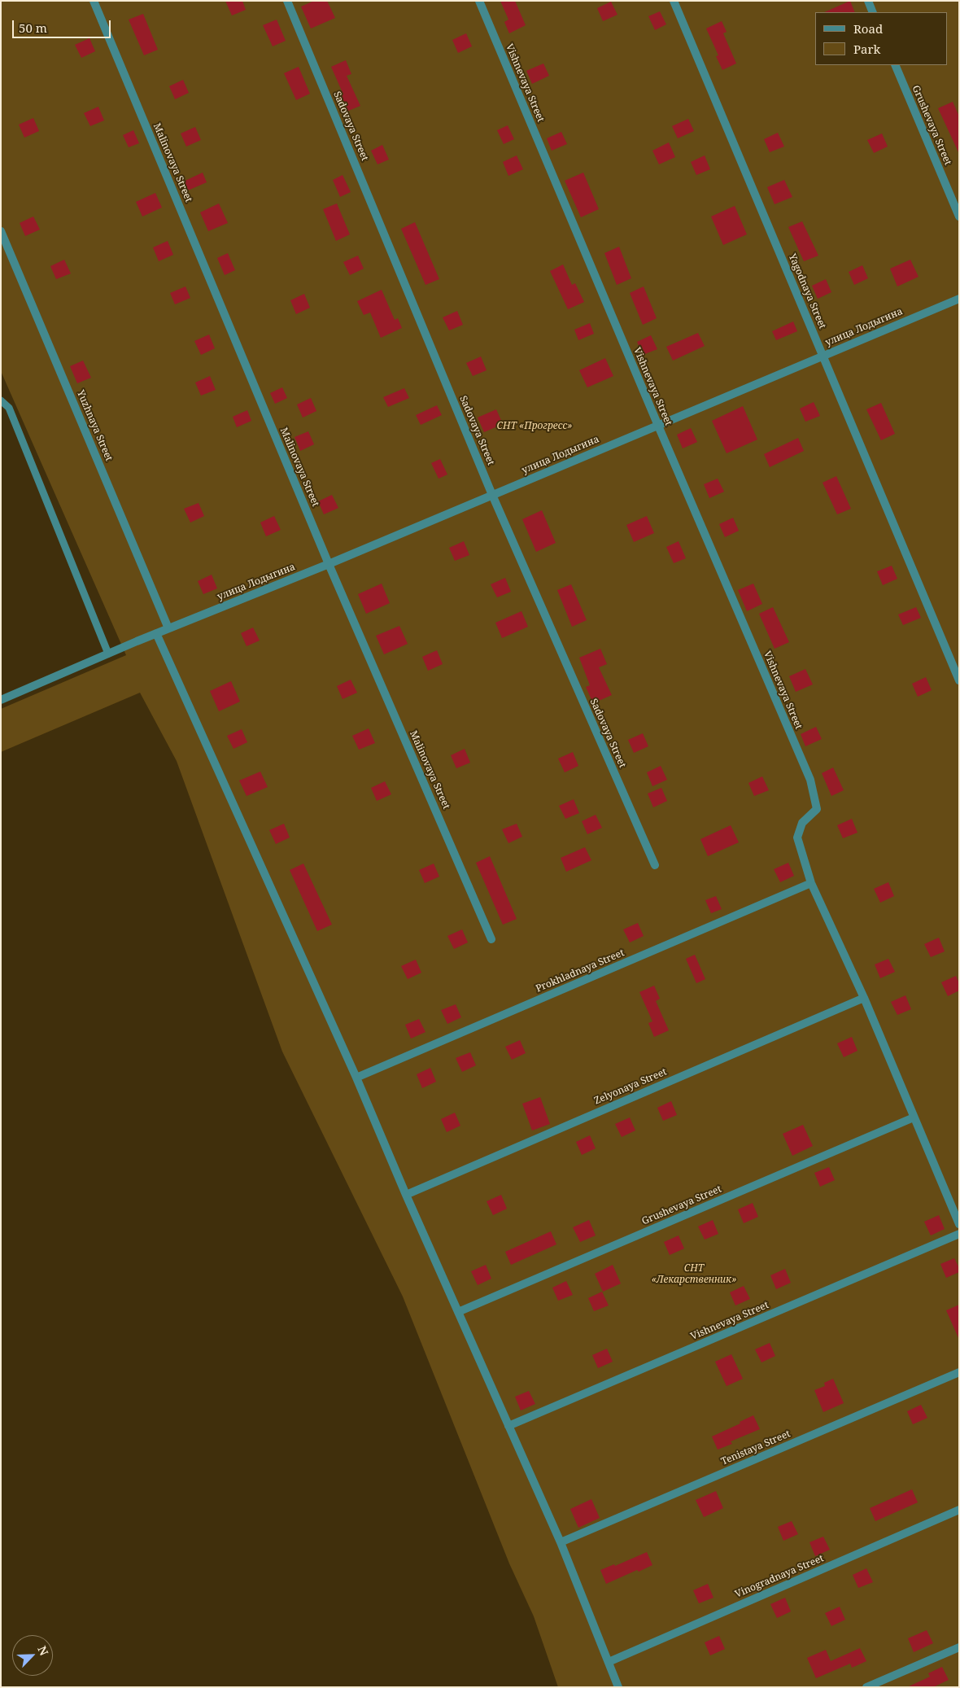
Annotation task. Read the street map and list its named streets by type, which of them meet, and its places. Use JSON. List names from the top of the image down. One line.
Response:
{"streets":{"street":["Vishnevaya Street","Grushevaya Street","Sadovaya Street","Malinovaya Street","Yagodnaya Street","улица Лодыгина","Yuzhnaya Street","Prokhladnaya Street","Zelyonaya Street","Tenistaya Street","Vinogradnaya Street"]},"crossings":[["Vishnevaya Street","улица Лодыгина"],["Vishnevaya Street","Prokhladnaya Street"],["Sadovaya Street","улица Лодыгина"],["Malinovaya Street","улица Лодыгина"],["Yagodnaya Street","улица Лодыгина"],["улица Лодыгина","Yuzhnaya Street"]],"parks":["СНТ «Прогресс»","СНТ «Лекарственник»"],"legend":["Road","Park"],"scale_bar":"50 m","north":"top right"}
